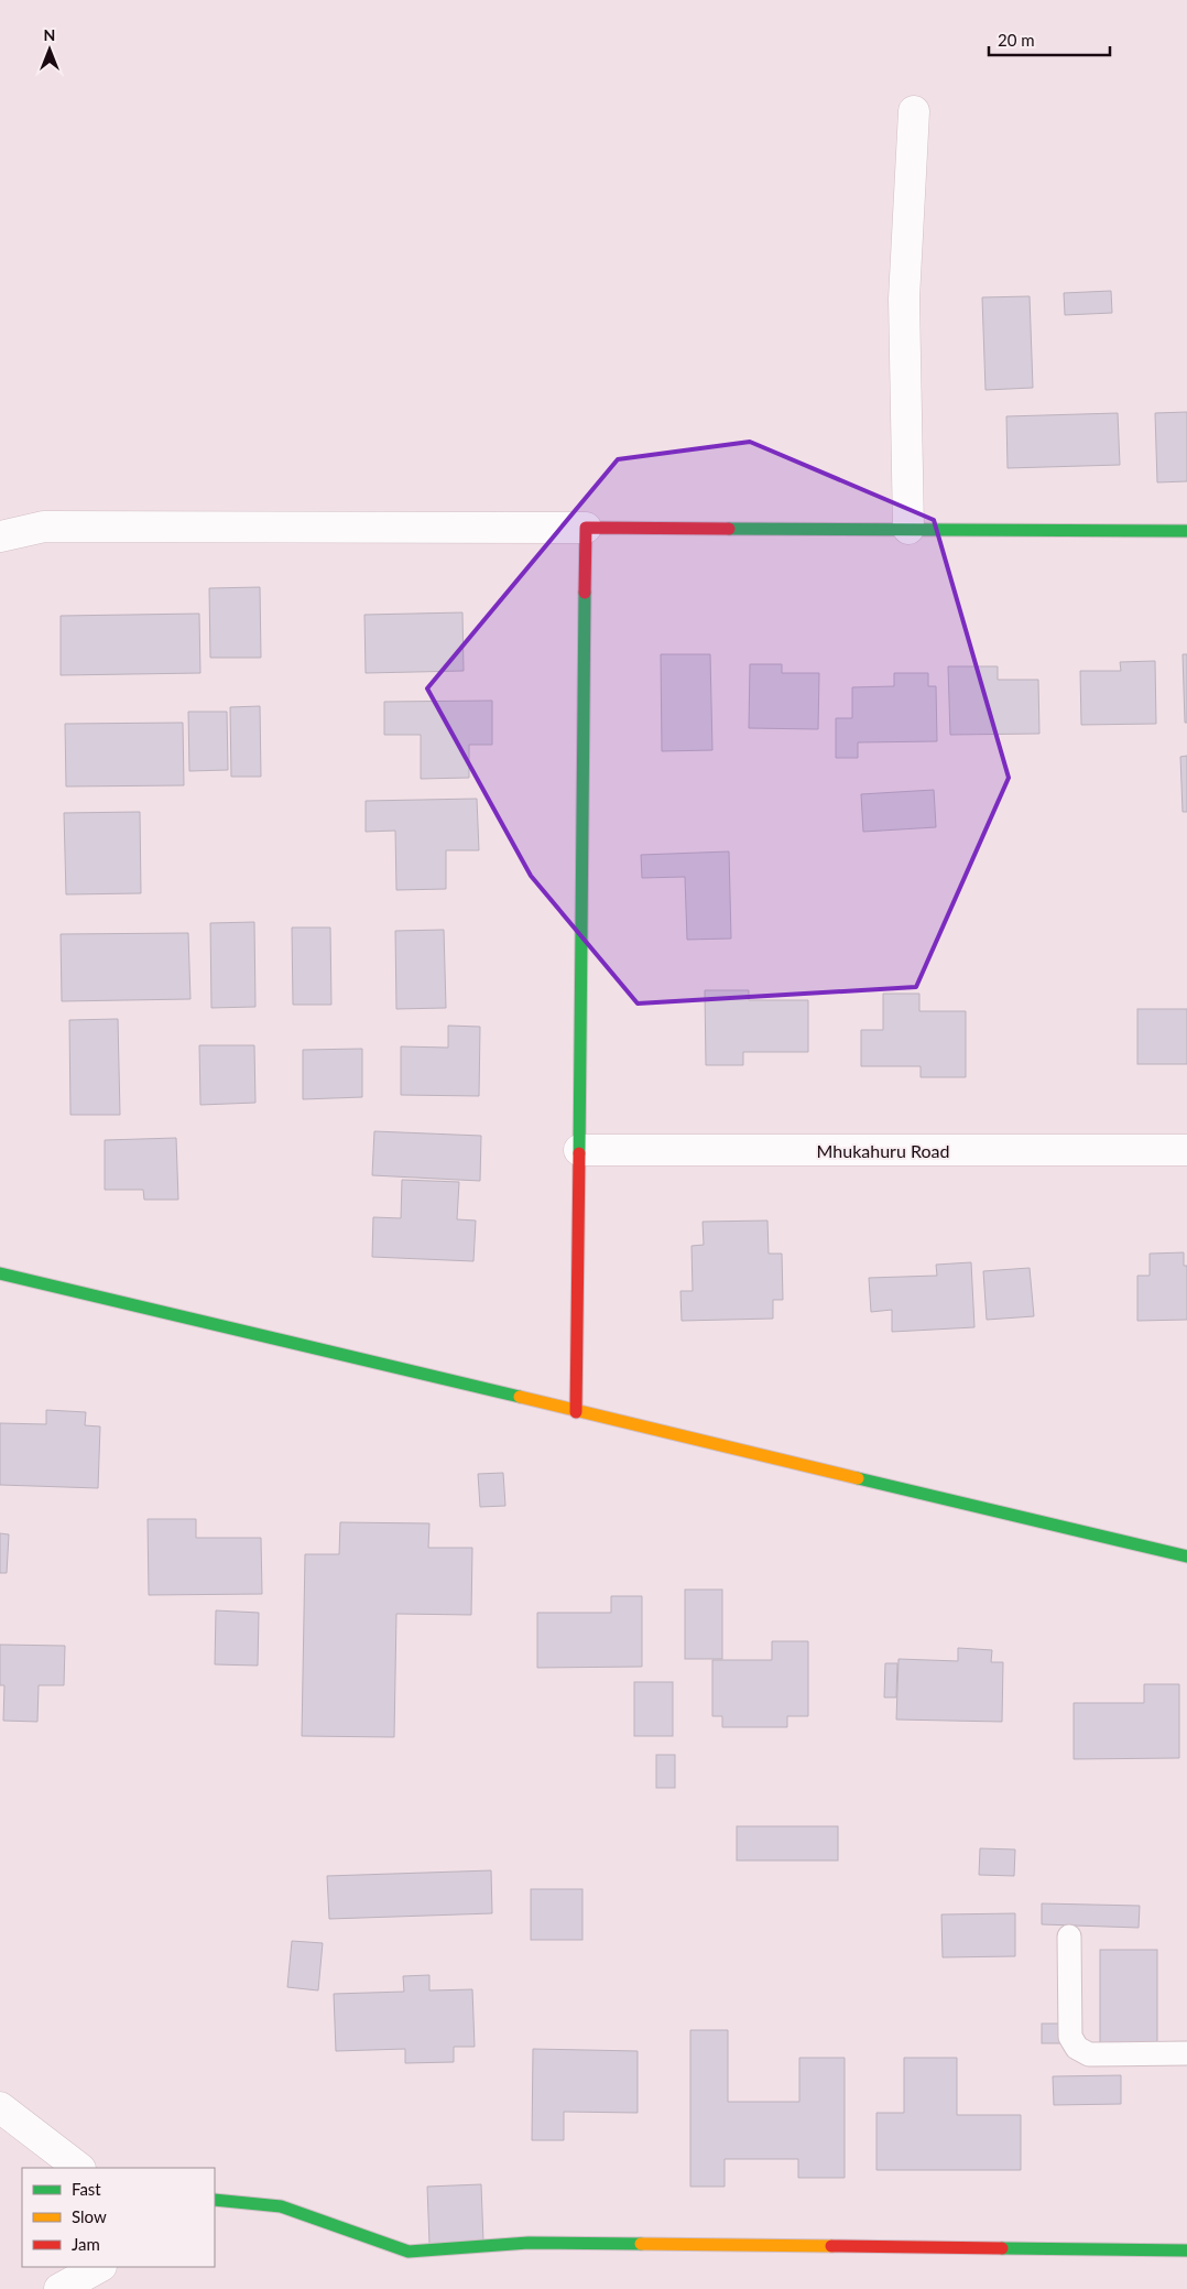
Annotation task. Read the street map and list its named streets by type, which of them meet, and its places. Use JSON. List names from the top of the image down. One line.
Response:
{"streets":{"street":["Mhukahuru Road"]},"legend":["Fast","Slow","Jam"],"scale_bar":"20 m","north":"top"}
